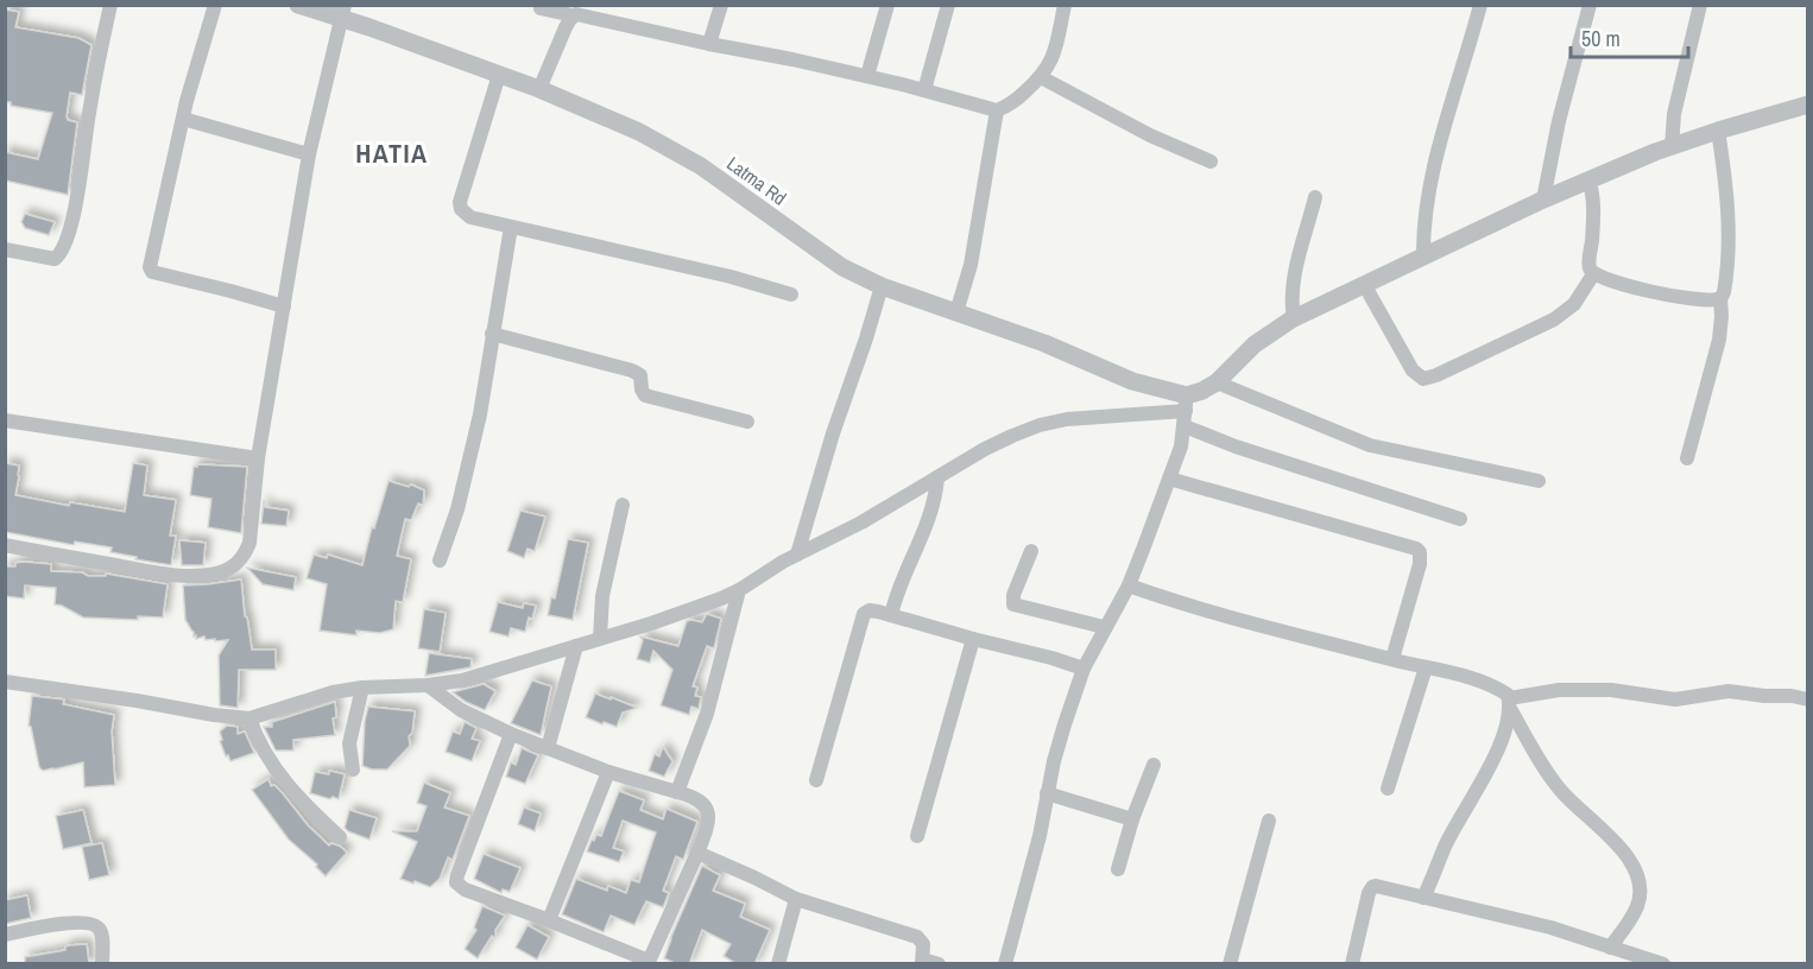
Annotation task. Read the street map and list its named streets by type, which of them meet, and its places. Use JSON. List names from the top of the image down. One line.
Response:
{"streets":{"street":["Latma Rd"]},"districts":["HATIA"],"scale_bar":"50 m"}
